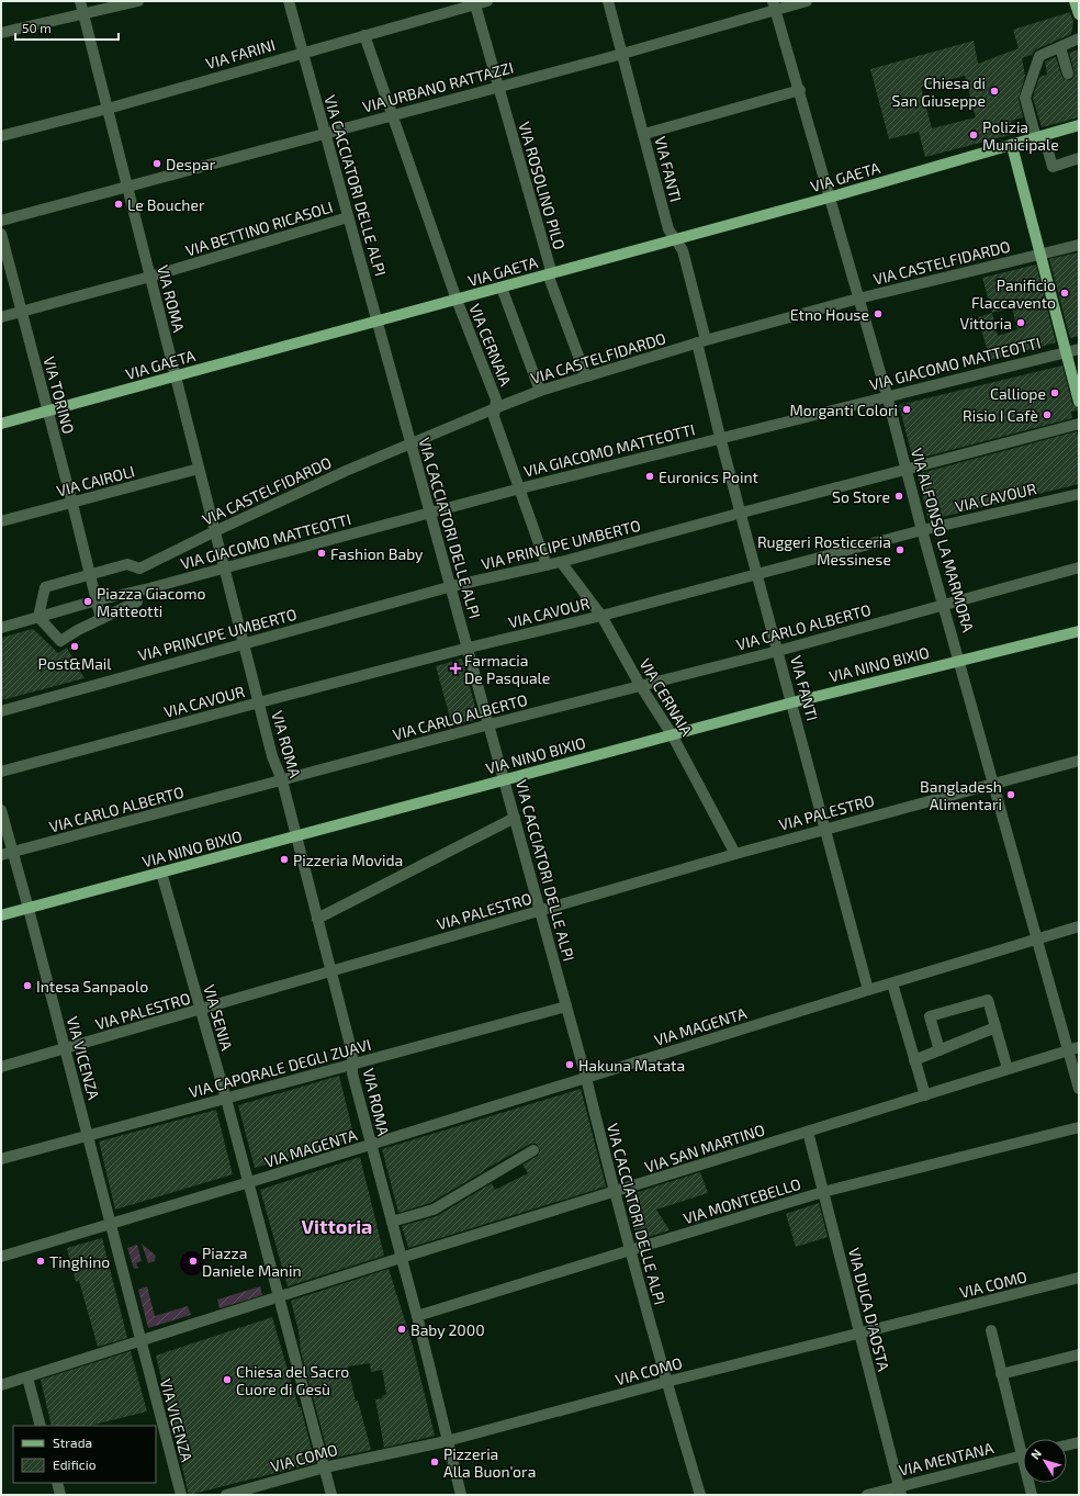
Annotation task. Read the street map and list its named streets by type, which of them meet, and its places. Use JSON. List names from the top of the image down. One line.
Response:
{"streets":{"main road":["VIA GAETA","VIA NINO BIXIO"],"street":["VIA FARINI","VIA URBANO RATTAZZI","VIA FANTI","VIA CACCIATORI DELLE ALPI","VIA ROSOLINO PILO","VIA BETTINO RICASOLI","VIA CASTELFIDARDO","VIA ROMA","VIA CERNAIA","VIA GIACOMO MATTEOTTI","VIA TORINO","VIA CAIROLI","VIA CAVOUR","VIA ALFONSO LA MARMORA","VIA PRINCIPE UMBERTO","VIA CARLO ALBERTO","VIA PALESTRO","VIA SENIA","VIA MAGENTA","VIA VICENZA","VIA CAPORALE DEGLI ZUAVI","VIA SAN MARTINO","VIA MONTEBELLO","VIA COMO","VIA DUCA D'AOSTA","VIA MENTANA"]},"crossings":[["VIA FARINI","VIA CACCIATORI DELLE ALPI"],["VIA FARINI","VIA ROSOLINO PILO"],["VIA FARINI","VIA ROMA"],["VIA FARINI","VIA CERNAIA"],["VIA URBANO RATTAZZI","VIA FANTI"],["VIA URBANO RATTAZZI","VIA CACCIATORI DELLE ALPI"],["VIA URBANO RATTAZZI","VIA ROSOLINO PILO"],["VIA URBANO RATTAZZI","VIA ROMA"],["VIA URBANO RATTAZZI","VIA CERNAIA"],["VIA URBANO RATTAZZI","VIA ALFONSO LA MARMORA"],["VIA FANTI","VIA GAETA"],["VIA FANTI","VIA CASTELFIDARDO"],["VIA FANTI","VIA GIACOMO MATTEOTTI"],["VIA FANTI","VIA CAVOUR"],["VIA FANTI","VIA PRINCIPE UMBERTO"],["VIA FANTI","VIA CARLO ALBERTO"],["VIA FANTI","VIA NINO BIXIO"],["VIA FANTI","VIA PALESTRO"],["VIA FANTI","VIA MAGENTA"],["VIA GAETA","VIA CACCIATORI DELLE ALPI"],["VIA GAETA","VIA ROSOLINO PILO"],["VIA GAETA","VIA ROMA"],["VIA GAETA","VIA CERNAIA"],["VIA GAETA","VIA TORINO"],["VIA GAETA","VIA ALFONSO LA MARMORA"],["VIA CACCIATORI DELLE ALPI","VIA BETTINO RICASOLI"],["VIA CACCIATORI DELLE ALPI","VIA CASTELFIDARDO"],["VIA CACCIATORI DELLE ALPI","VIA GIACOMO MATTEOTTI"],["VIA CACCIATORI DELLE ALPI","VIA CAVOUR"],["VIA CACCIATORI DELLE ALPI","VIA PRINCIPE UMBERTO"],["VIA CACCIATORI DELLE ALPI","VIA CARLO ALBERTO"],["VIA CACCIATORI DELLE ALPI","VIA NINO BIXIO"],["VIA CACCIATORI DELLE ALPI","VIA PALESTRO"],["VIA CACCIATORI DELLE ALPI","VIA MAGENTA"],["VIA CACCIATORI DELLE ALPI","VIA CAPORALE DEGLI ZUAVI"],["VIA CACCIATORI DELLE ALPI","VIA SAN MARTINO"],["VIA CACCIATORI DELLE ALPI","VIA MONTEBELLO"],["VIA CACCIATORI DELLE ALPI","VIA COMO"],["VIA ROSOLINO PILO","VIA CASTELFIDARDO"],["VIA BETTINO RICASOLI","VIA ROMA"],["VIA BETTINO RICASOLI","VIA TORINO"],["VIA CASTELFIDARDO","VIA ROMA"],["VIA CASTELFIDARDO","VIA CERNAIA"],["VIA CASTELFIDARDO","VIA TORINO"],["VIA CASTELFIDARDO","VIA ALFONSO LA MARMORA"],["VIA ROMA","VIA GIACOMO MATTEOTTI"],["VIA ROMA","VIA CAIROLI"],["VIA ROMA","VIA CAVOUR"],["VIA ROMA","VIA PRINCIPE UMBERTO"],["VIA ROMA","VIA CARLO ALBERTO"],["VIA ROMA","VIA NINO BIXIO"],["VIA ROMA","VIA PALESTRO"],["VIA ROMA","VIA MAGENTA"],["VIA ROMA","VIA CAPORALE DEGLI ZUAVI"],["VIA ROMA","VIA SAN MARTINO"],["VIA ROMA","VIA MONTEBELLO"],["VIA ROMA","VIA COMO"],["VIA CERNAIA","VIA GIACOMO MATTEOTTI"],["VIA CERNAIA","VIA CAVOUR"],["VIA CERNAIA","VIA PRINCIPE UMBERTO"],["VIA CERNAIA","VIA CARLO ALBERTO"],["VIA CERNAIA","VIA NINO BIXIO"],["VIA CERNAIA","VIA PALESTRO"],["VIA GIACOMO MATTEOTTI","VIA TORINO"],["VIA GIACOMO MATTEOTTI","VIA ALFONSO LA MARMORA"],["VIA TORINO","VIA CAIROLI"],["VIA CAVOUR","VIA ALFONSO LA MARMORA"],["VIA ALFONSO LA MARMORA","VIA PRINCIPE UMBERTO"],["VIA ALFONSO LA MARMORA","VIA CARLO ALBERTO"],["VIA ALFONSO LA MARMORA","VIA NINO BIXIO"],["VIA ALFONSO LA MARMORA","VIA PALESTRO"],["VIA ALFONSO LA MARMORA","VIA MAGENTA"],["VIA ALFONSO LA MARMORA","VIA SAN MARTINO"],["VIA CARLO ALBERTO","VIA VICENZA"],["VIA NINO BIXIO","VIA SENIA"],["VIA NINO BIXIO","VIA VICENZA"],["VIA PALESTRO","VIA SENIA"],["VIA PALESTRO","VIA VICENZA"],["VIA SENIA","VIA MAGENTA"],["VIA SENIA","VIA CAPORALE DEGLI ZUAVI"],["VIA SENIA","VIA SAN MARTINO"],["VIA MAGENTA","VIA VICENZA"],["VIA VICENZA","VIA CAPORALE DEGLI ZUAVI"],["VIA VICENZA","VIA SAN MARTINO"],["VIA SAN MARTINO","VIA DUCA D'AOSTA"],["VIA MONTEBELLO","VIA DUCA D'AOSTA"],["VIA COMO","VIA DUCA D'AOSTA"],["VIA DUCA D'AOSTA","VIA MENTANA"]],"districts":["Vittoria"],"places":{"other":["Chiesa di San Giuseppe","Polizia Municipale","Despar","Le Boucher","Panificio Flaccavento","Etno House","Vittoria","Calliope","Morganti Colori","Risio I Cafè","Euronics Point","So Store","Ruggeri Rosticceria Messinese","Fashion Baby","Piazza Giacomo Matteotti","Post&Mail","Bangladesh Alimentari","Pizzeria Movida","Intesa Sanpaolo","Hakuna Matata","Tinghino","Piazza Daniele Manin","Baby 2000","Chiesa del Sacro Cuore di Gesù","Pizzeria Alla Buon'ora"],"health":["Farmacia De Pasquale"]},"legend":["Strada","Edificio"],"scale_bar":"50 m","north":"top left"}
